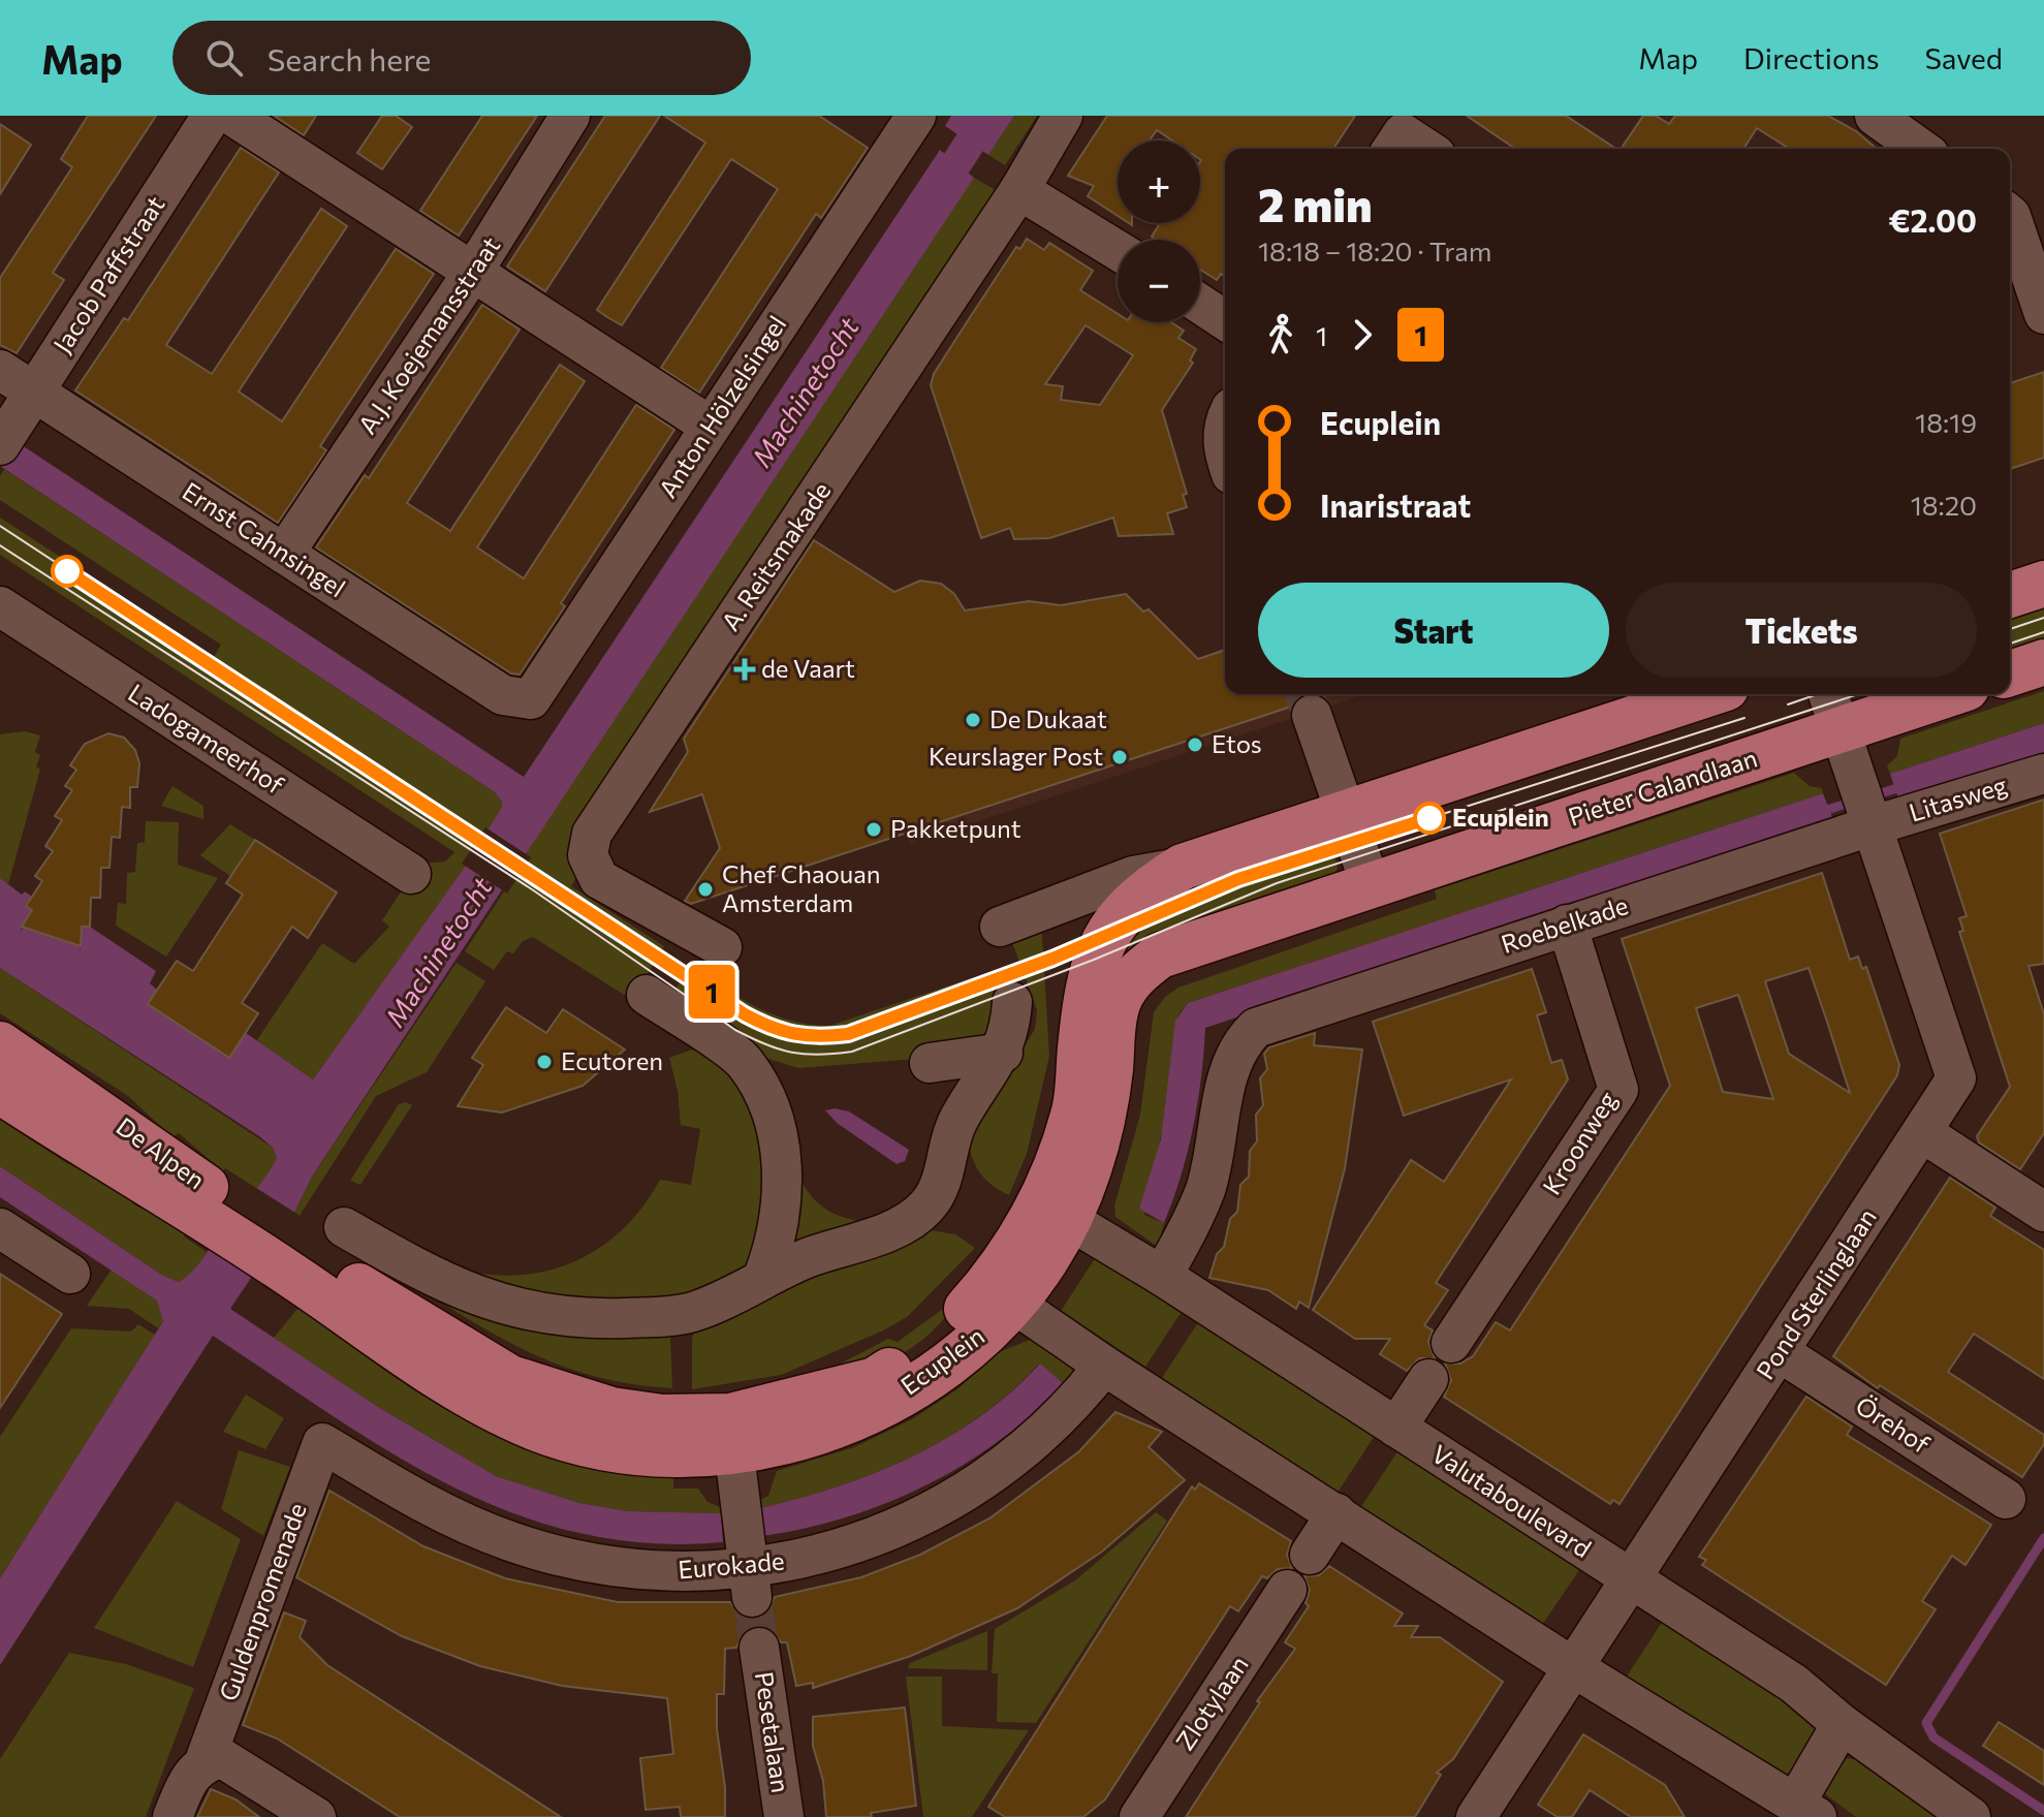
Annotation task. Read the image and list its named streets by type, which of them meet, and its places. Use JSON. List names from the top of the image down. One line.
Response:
{"streets":{"main road":["Pieter Calandlaan","De Alpen","Ecuplein"],"street":["Jacob Paffstraat","A.J. Koejemansstraat","Anton Hölzelsingel","Ernst Cahnsingel","A. Reitsmakade","Ladogameerhof","Litasweg","Roebelkade","Kroonweg","Pond Sterlinglaan","Örehof","Valutaboulevard","Eurokade","Guldenpromenade","Zlotylaan","Pesetalaan"]},"crossings":[["Jacob Paffstraat","Ernst Cahnsingel"],["A.J. Koejemansstraat","Ernst Cahnsingel"],["Anton Hölzelsingel","Ernst Cahnsingel"],["Pieter Calandlaan","Pond Sterlinglaan"],["Pieter Calandlaan","Ecuplein"],["Litasweg","Roebelkade"],["Litasweg","Pond Sterlinglaan"],["Roebelkade","Kroonweg"],["Roebelkade","Pond Sterlinglaan"],["Roebelkade","Valutaboulevard"],["De Alpen","Ecuplein"],["Pond Sterlinglaan","Örehof"],["Pond Sterlinglaan","Valutaboulevard"],["Ecuplein","Valutaboulevard"],["Eurokade","Guldenpromenade"]],"water":["Machinetocht"],"places":{"health":["de Vaart"],"other":["De Dukaat","Etos","Keurslager Post","Ecuplein","Pakketpunt","Chef Chaouan Amsterdam","Ecutoren"]},"lines":["tram line 1"],"page":{"header":"Map","search":"Search here","nav":["Map","Directions","Saved"],"on_map":"1","map_buttons":["+","−"],"heading":["2 min","18:18 – 18:20 · Tram","€2.00"],"legs":["1","1"],"list":[{"name":"Ecuplein","value":"18:19"},{"name":"Inaristraat","value":"18:20"}],"buttons":["Start","Tickets"]}}
